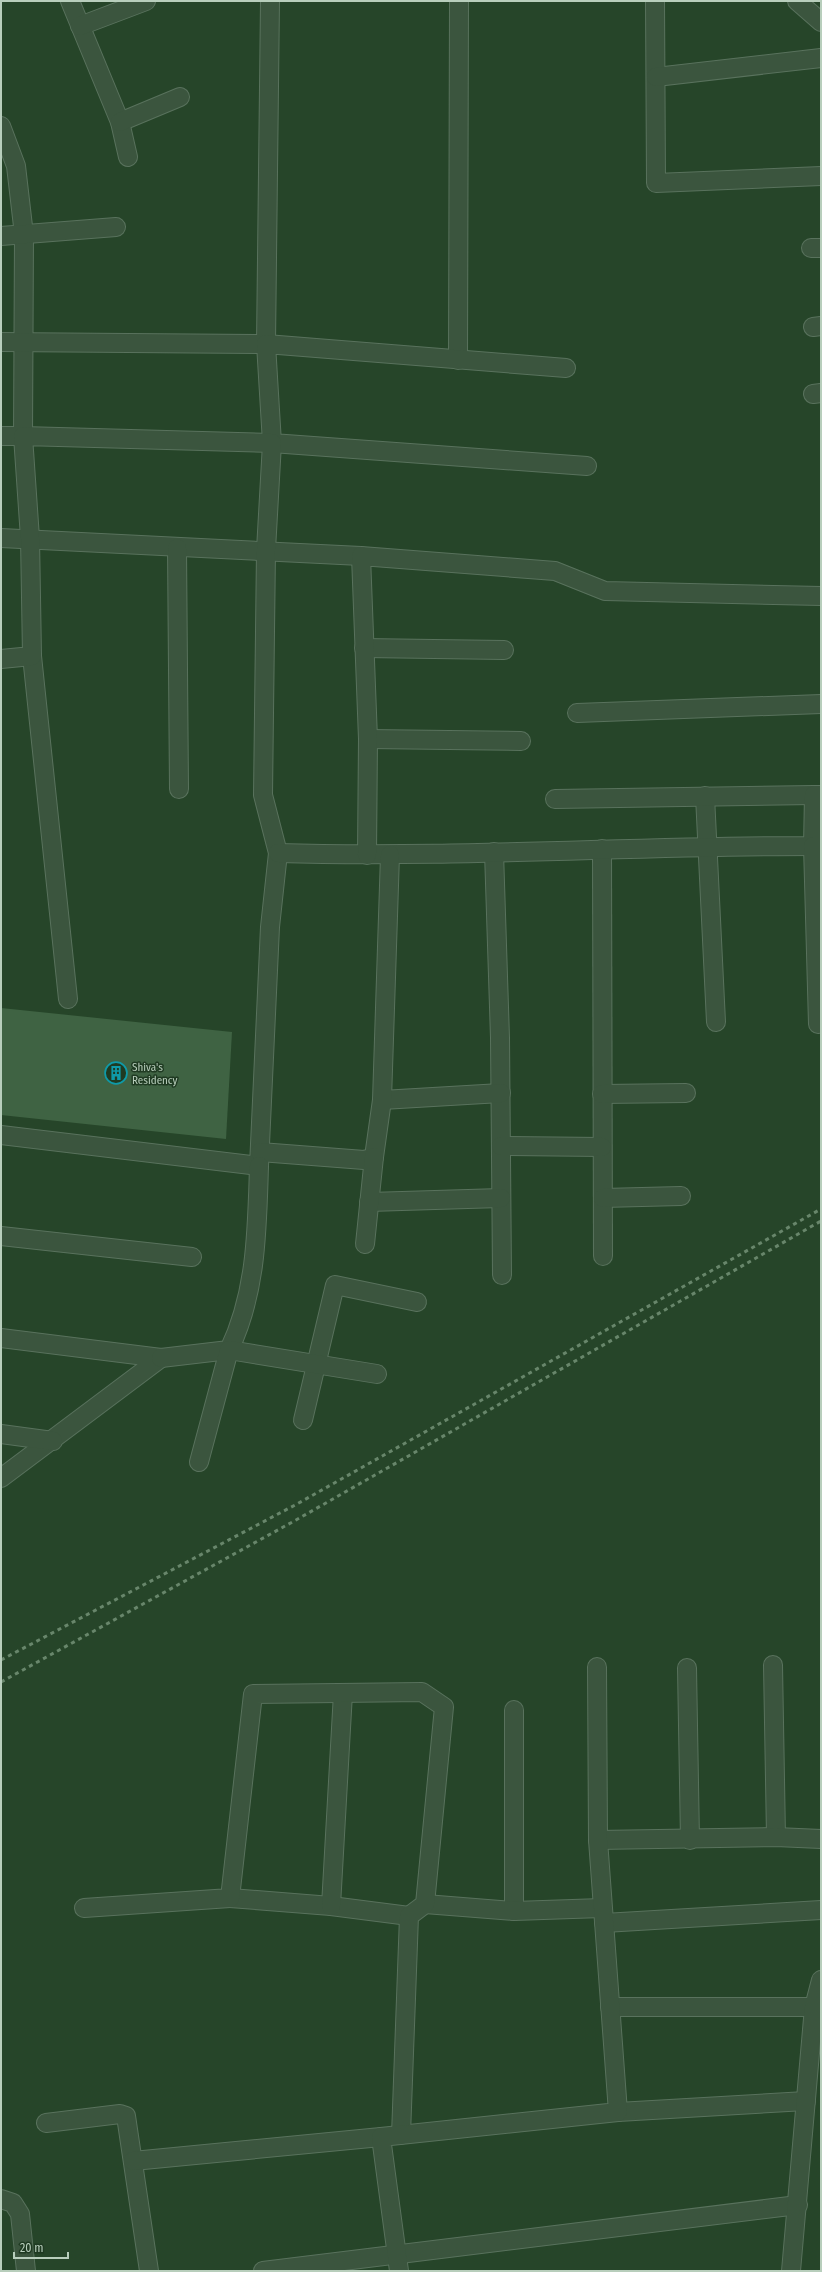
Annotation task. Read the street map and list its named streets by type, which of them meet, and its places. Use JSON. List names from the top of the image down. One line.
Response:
{"places":{"building":["Shiva's Residency"]},"scale_bar":"20 m"}
